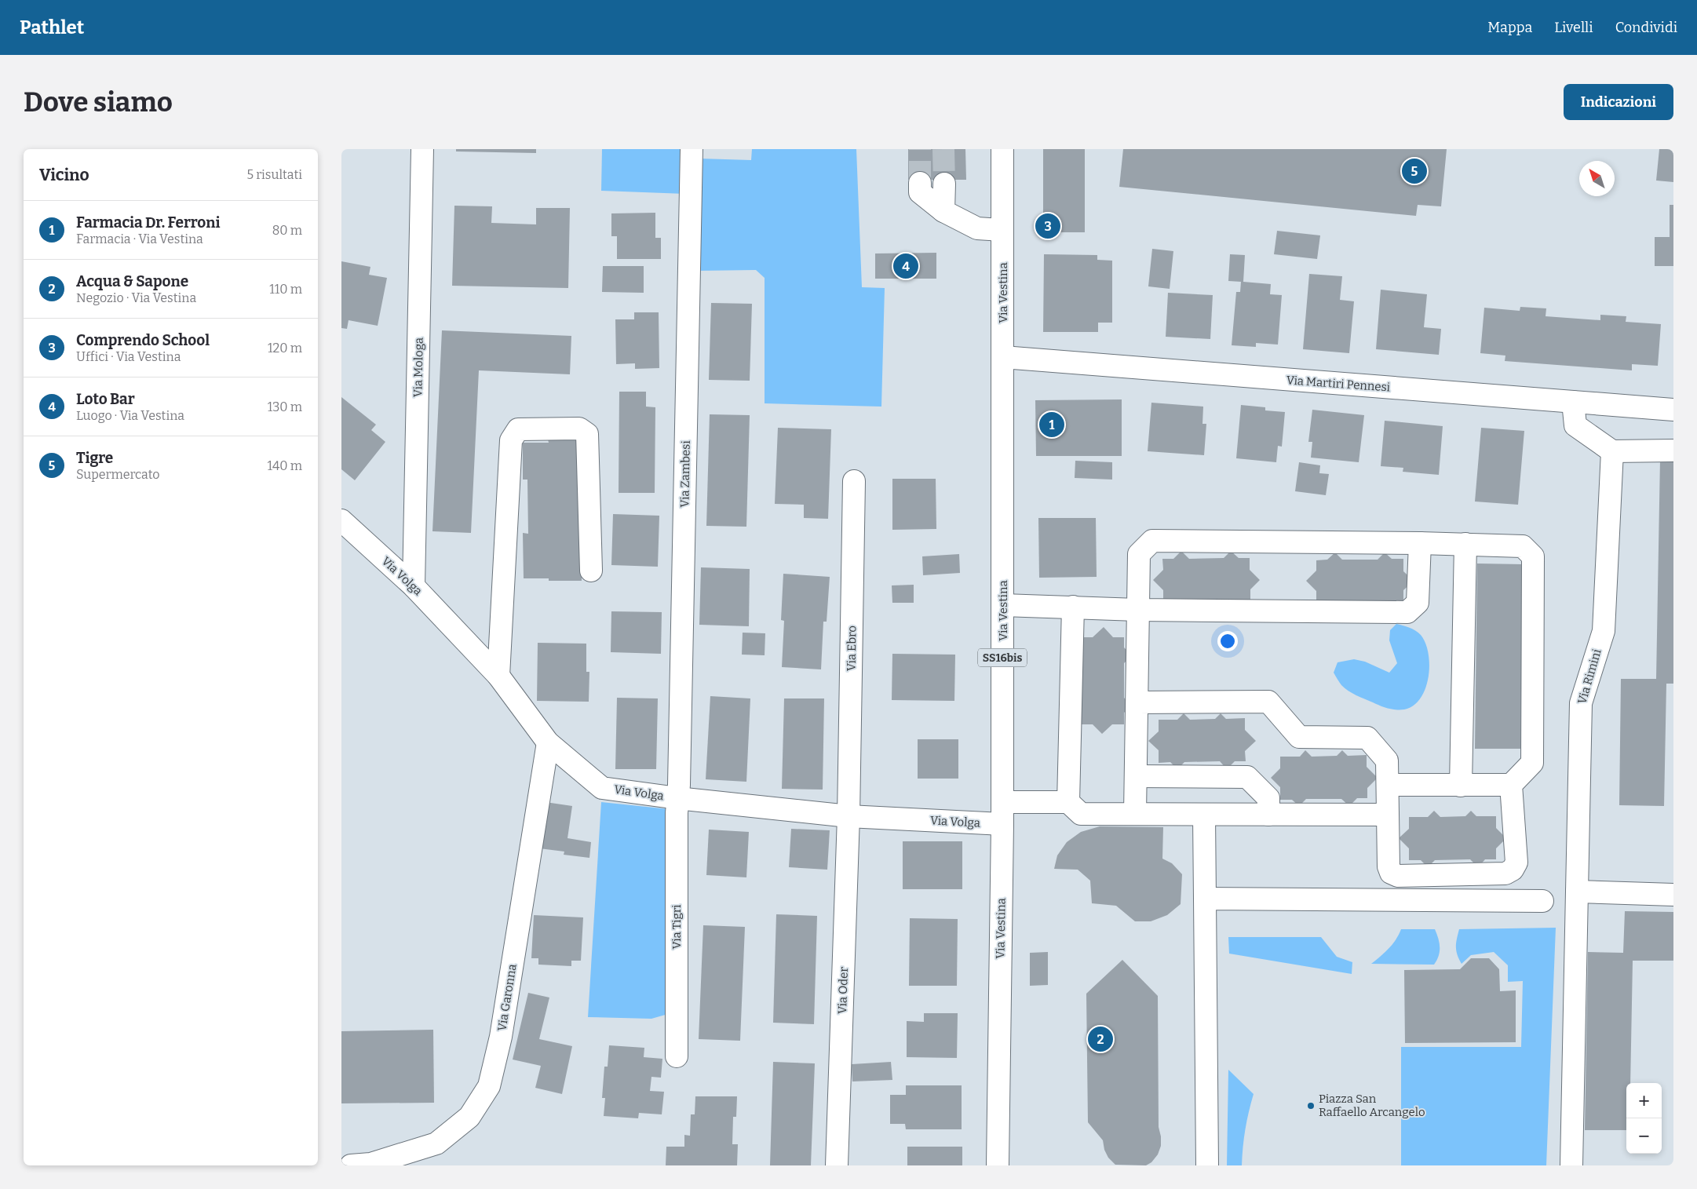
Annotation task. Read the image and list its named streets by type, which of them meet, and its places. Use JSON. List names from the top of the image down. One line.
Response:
{"streets":{"street":["Via Vestina","Via Mologa","Via Martiri Pennesi","Via Zambesi","Via Volga","Via Ebro","SS16bis","Via Rimini","Via Tigri","Via Oder","Via Garonna"]},"crossings":[["Via Vestina","Via Martiri Pennesi"],["Via Vestina","Via Volga"],["Via Mologa","Via Volga"],["Via Zambesi","Via Volga"],["Via Zambesi","Via Tigri"],["Via Volga","Via Ebro"],["Via Volga","Via Tigri"],["Via Volga","Via Oder"],["Via Volga","Via Garonna"],["Via Ebro","Via Oder"]],"places":["Piazza San Raffaello Arcangelo"],"north":"top left","page":{"header":"Pathlet","nav":["Mappa","Livelli","Condividi"],"buttons":"Indicazioni","title":"Dove siamo","heading":["Vicino","5 risultati"],"pins":["5","3","4","1","2"],"list":[{"mark":"1","name":"Farmacia Dr. Ferroni","note":"Farmacia · Via Vestina","value":"80 m"},{"mark":"2","name":"Acqua & Sapone","note":"Negozio · Via Vestina","value":"110 m"},{"mark":"3","name":"Comprendo School","note":"Uffici · Via Vestina","value":"120 m"},{"mark":"4","name":"Loto Bar","note":"Luogo · Via Vestina","value":"130 m"},{"mark":"5","name":"Tigre","note":"Supermercato","value":"140 m"}],"map_buttons":["+","−"]}}
